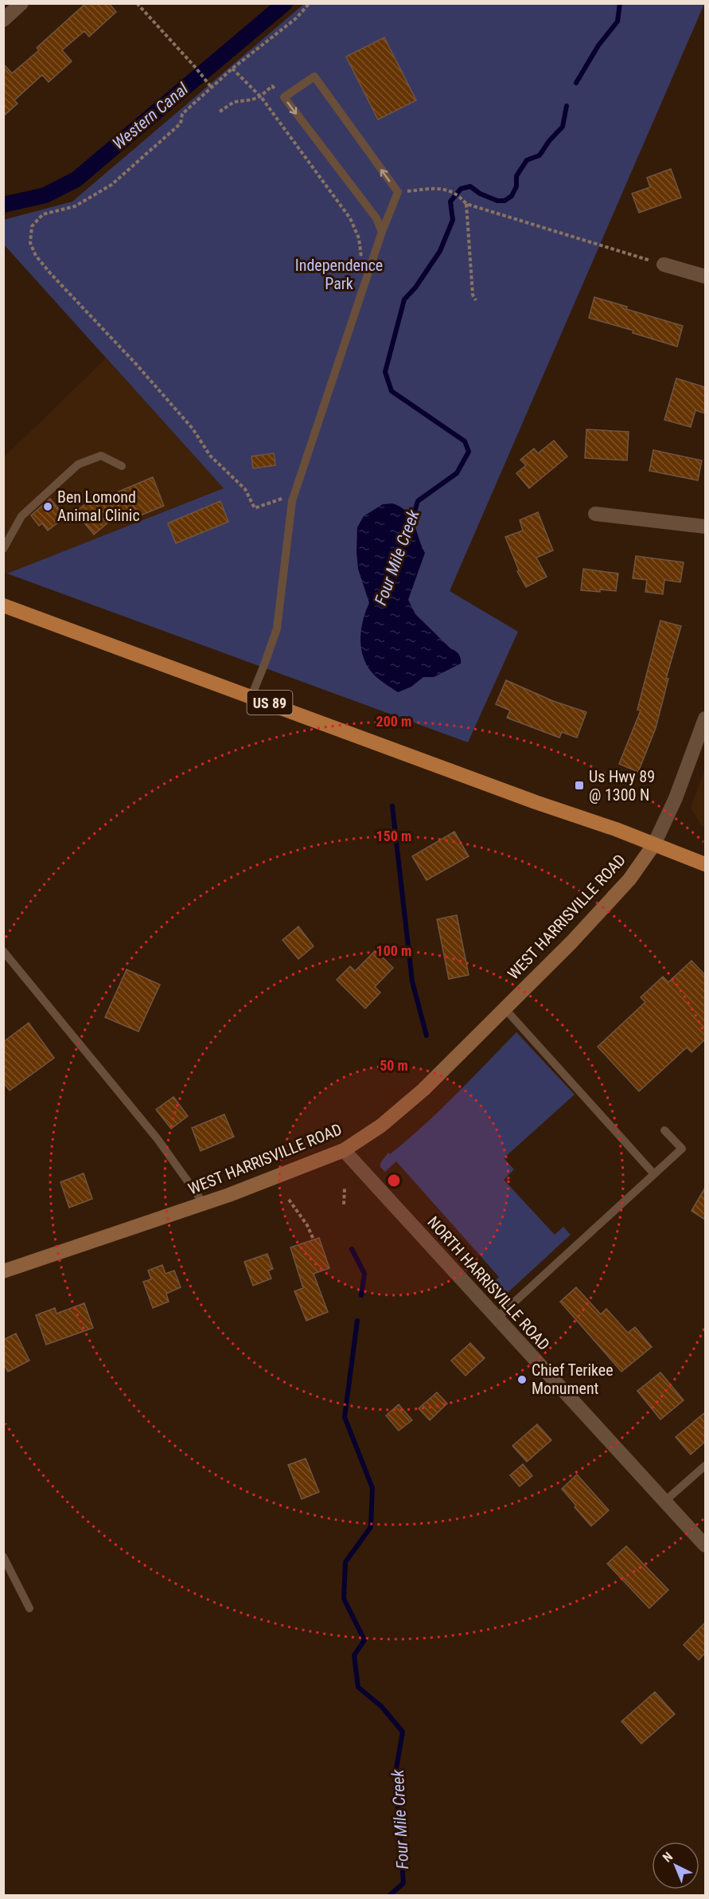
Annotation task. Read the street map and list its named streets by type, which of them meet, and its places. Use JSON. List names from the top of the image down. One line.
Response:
{"streets":{"main road":["US 89","WEST HARRISVILLE ROAD"],"street":["NORTH HARRISVILLE ROAD"]},"crossings":[["US 89","WEST HARRISVILLE ROAD"],["WEST HARRISVILLE ROAD","NORTH HARRISVILLE ROAD"]],"water":["Western Canal","Four Mile Creek"],"parks":["Independence Park"],"places":{"other":["Ben Lomond Animal Clinic","Chief Terikee Monument"],"transit":["Us Hwy 89 @ 1300 N"]},"north":"top left","rings":["200 m","150 m","100 m","50 m"]}
